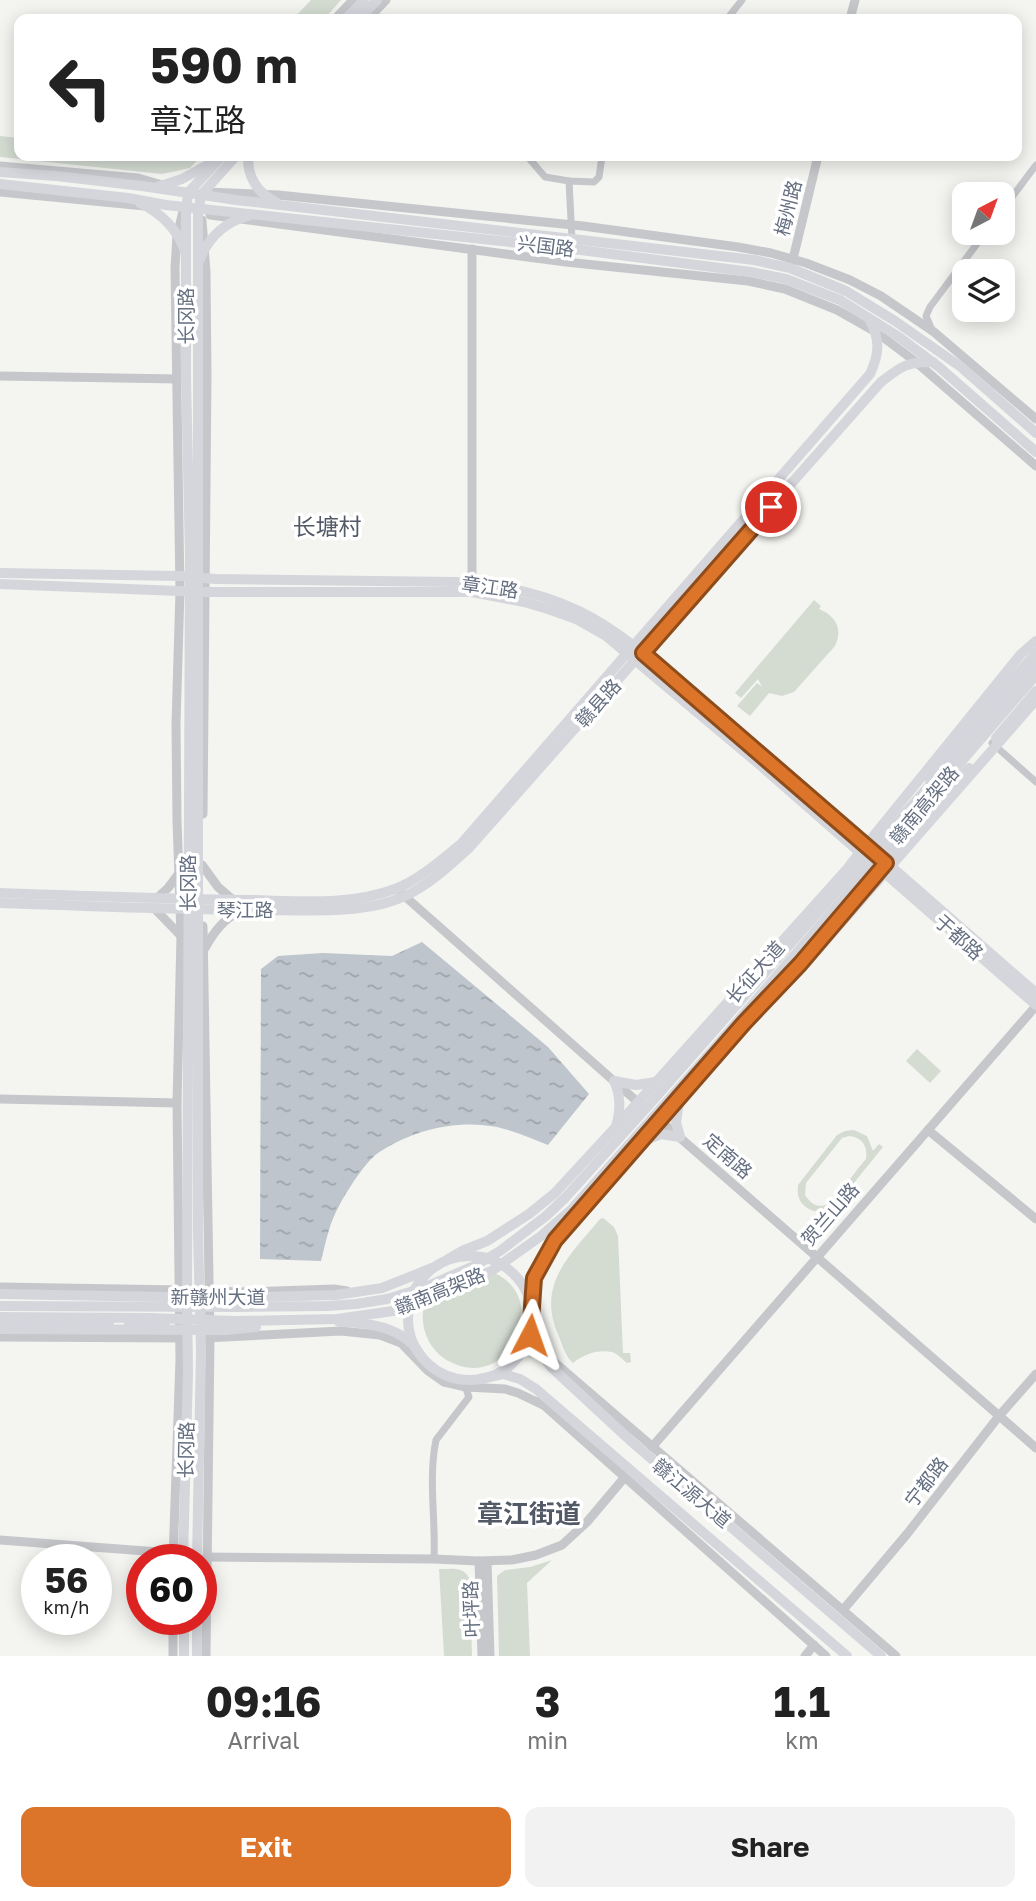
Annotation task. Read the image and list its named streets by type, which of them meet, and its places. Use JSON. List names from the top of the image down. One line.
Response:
{"streets":{"main road":["兴国路","长冈路","章江路","赣县路","赣南高架路","琴江路","于都路","长征大道","新赣州大道","赣江源大道"],"street":["梅州路","定南路","贺兰山路","宁都路","叶坪路"]},"crossings":[["梅州路","兴国路"],["兴国路","长冈路"],["兴国路","赣县路"],["长冈路","章江路"],["长冈路","赣南高架路"],["长冈路","琴江路"],["长冈路","新赣州大道"],["章江路","赣县路"],["章江路","于都路"],["章江路","长征大道"],["赣县路","琴江路"],["赣县路","定南路"],["赣南高架路","新赣州大道"],["琴江路","定南路"],["于都路","长征大道"],["于都路","贺兰山路"],["长征大道","定南路"],["长征大道","新赣州大道"],["长征大道","赣江源大道"],["定南路","贺兰山路"],["定南路","宁都路"],["新赣州大道","赣江源大道"]],"districts":["长塘村","章江街道"],"north":"top right","page":{"turn":["590 m","章江路"],"speed":"56 km/h","limit":"60","eta":["09:16","Arrival","3","min","1.1","km"],"buttons":["Exit","Share"]}}
